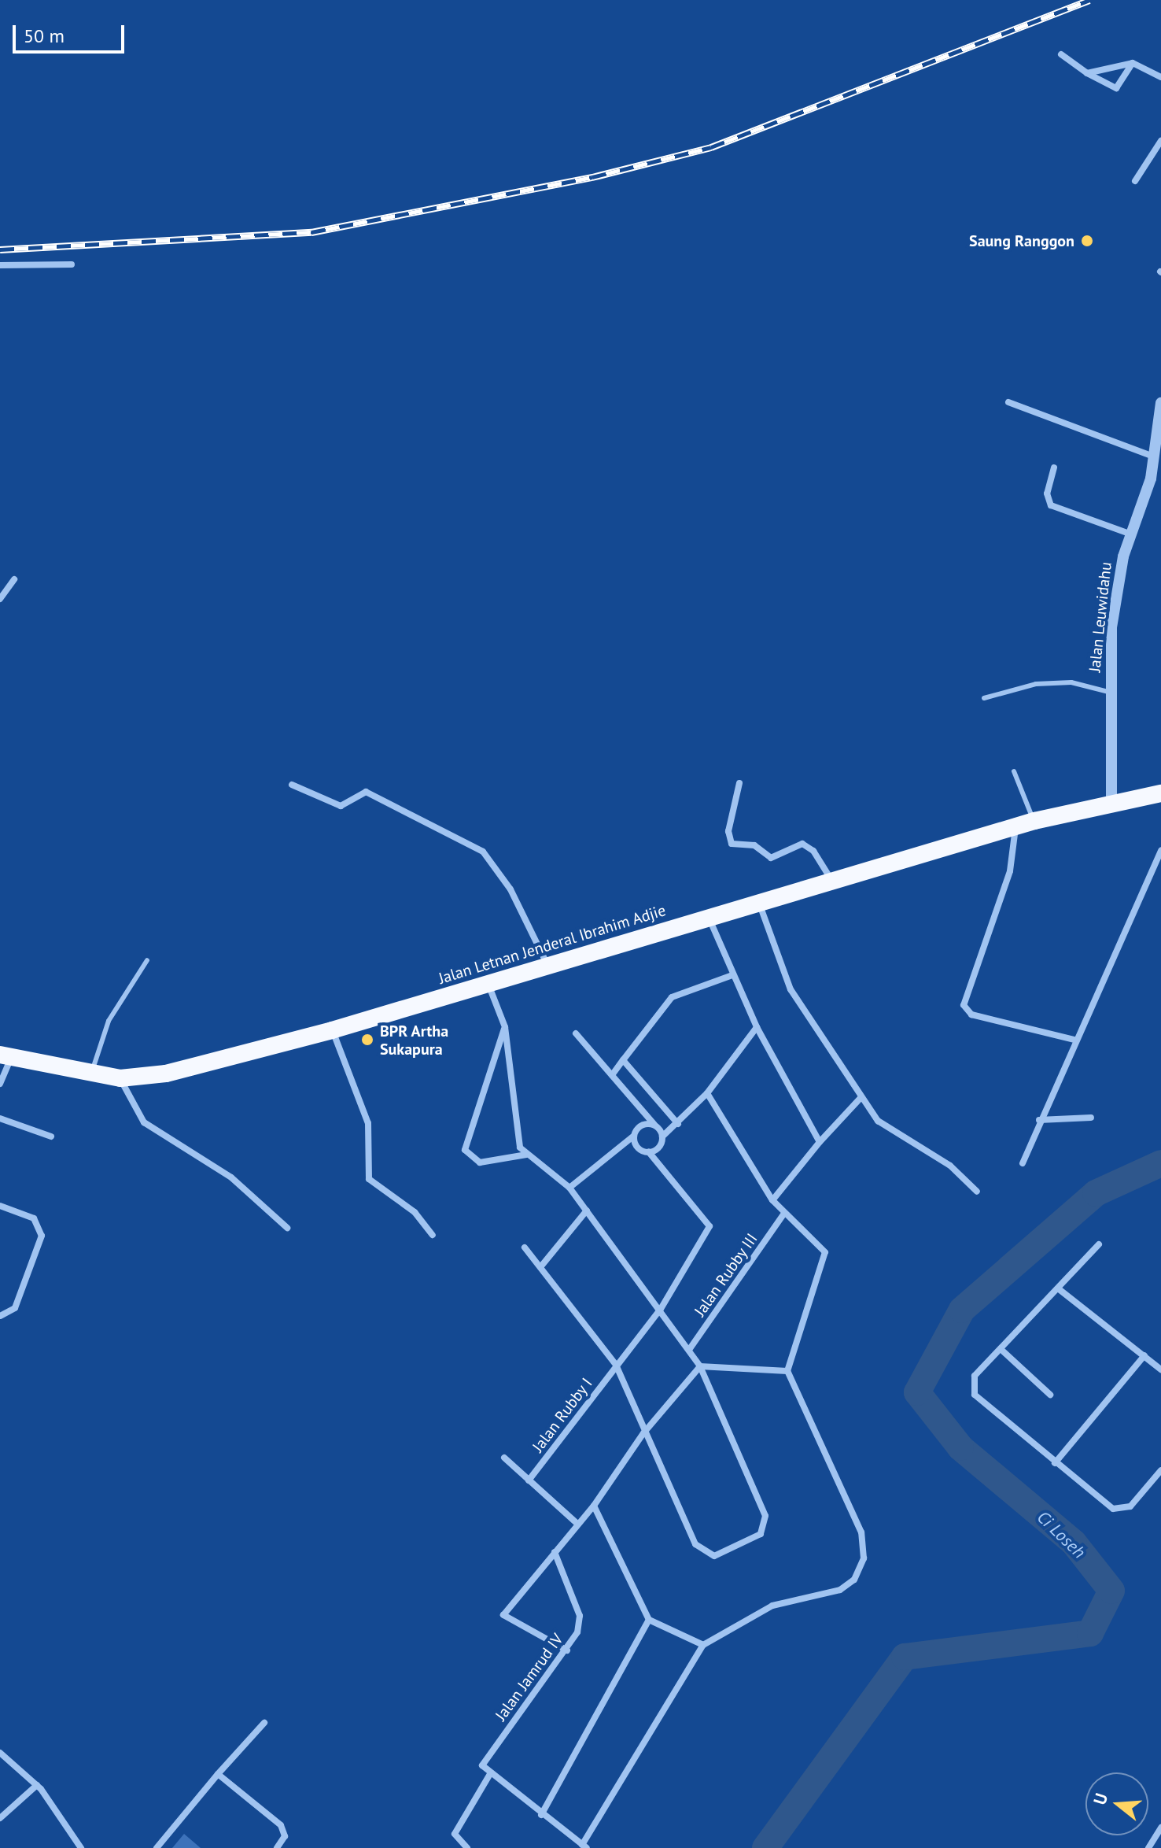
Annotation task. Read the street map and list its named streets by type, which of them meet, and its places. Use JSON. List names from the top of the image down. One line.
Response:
{"streets":{"highway":["Jalan Letnan Jenderal Ibrahim Adjie"],"street":["Jalan Leuwidahu","Jalan Rubby III","Jalan Rubby I","Jalan Jamrud IV"]},"crossings":[["Jalan Leuwidahu","Jalan Letnan Jenderal Ibrahim Adjie"]],"water":["Ci Loseh"],"places":["Saung Ranggon","BPR Artha Sukapura"],"scale_bar":"50 m","north":"left"}
